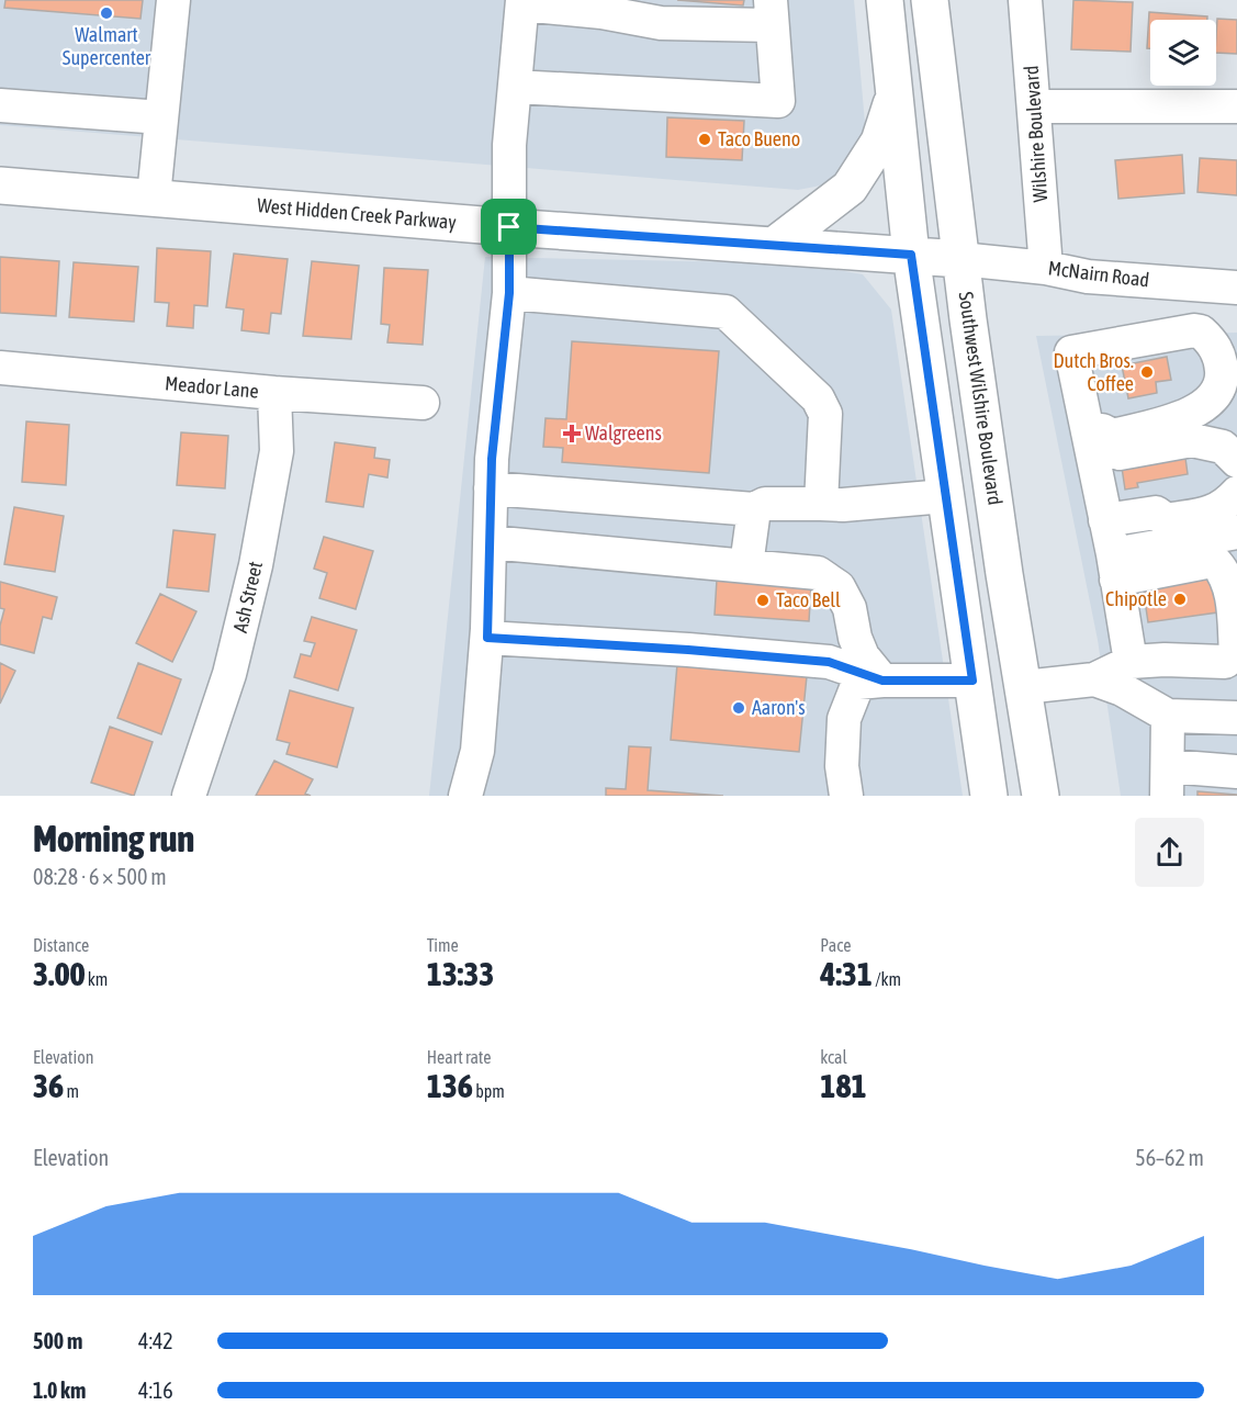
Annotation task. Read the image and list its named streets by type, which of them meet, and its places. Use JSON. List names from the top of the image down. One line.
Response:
{"streets":{"main road":["West Hidden Creek Parkway","Southwest Wilshire Boulevard"],"street":["Wilshire Boulevard","McNairn Road","Meador Lane","Ash Street"]},"crossings":[["Wilshire Boulevard","McNairn Road"],["West Hidden Creek Parkway","McNairn Road"],["West Hidden Creek Parkway","Southwest Wilshire Boulevard"],["McNairn Road","Southwest Wilshire Boulevard"],["Meador Lane","Ash Street"]],"places":{"other":["Walmart Supercenter","Taco Bueno","Dutch Bros. Coffee","Chipotle","Taco Bell","Aaron's"],"health":["Walgreens"]},"page":{"heading":["Morning run","08:28 · 6 × 500 m"],"stats":[["Distance","3.00 km"],["Time","13:33"],["Pace","4:31 /km"],["Elevation","36 m"],["Heart rate","136 bpm"],["kcal","181"]],"chart":["Elevation","56–62 m"],"list":[{"name":"500 m","note":"4:42"},{"name":"1.0 km","note":"4:16"}]}}
